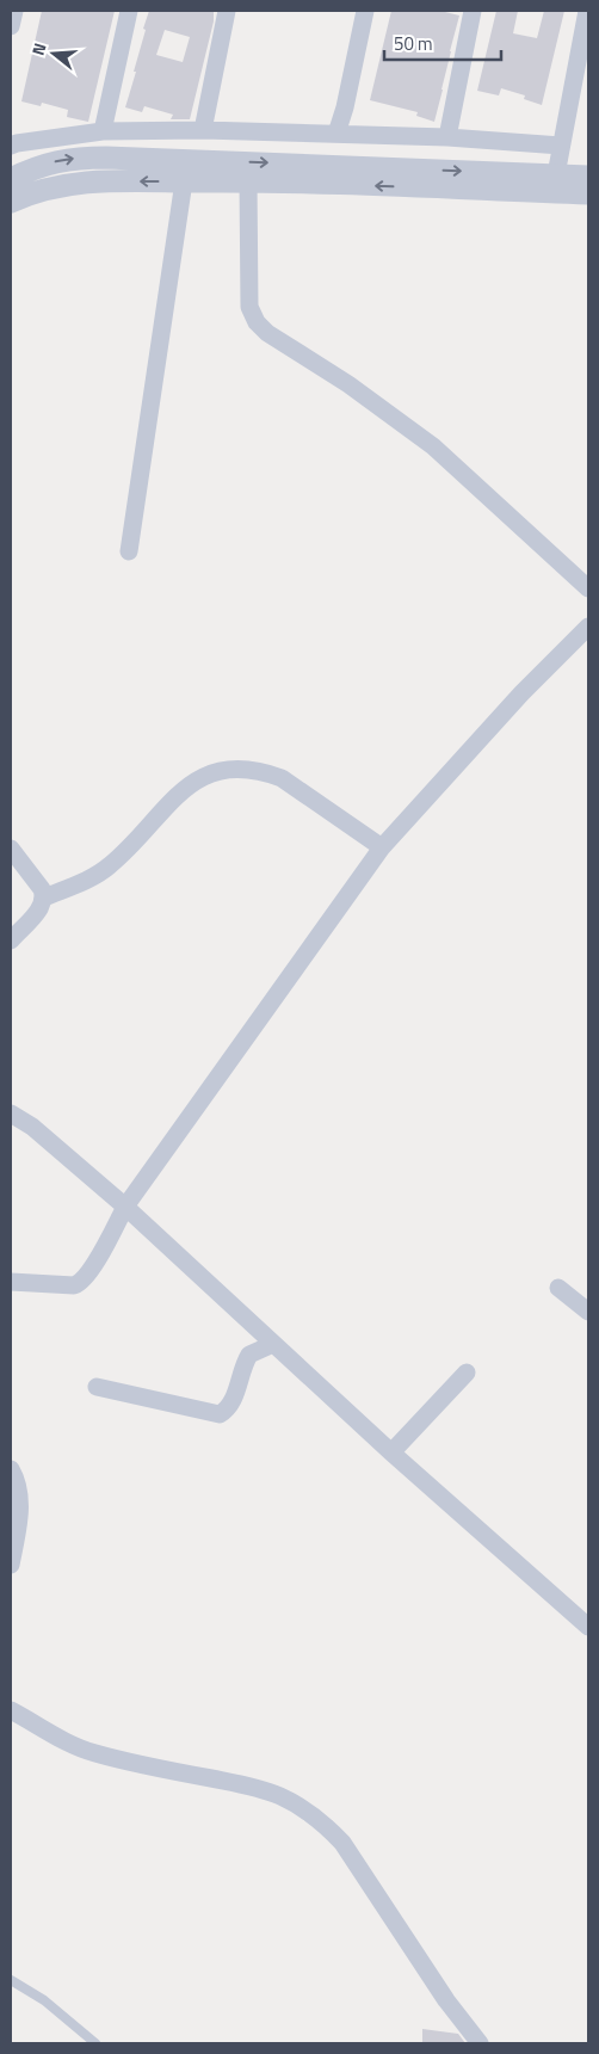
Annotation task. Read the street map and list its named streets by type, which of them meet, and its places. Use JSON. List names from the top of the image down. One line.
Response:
{"scale_bar":"50 m","north":"left"}
